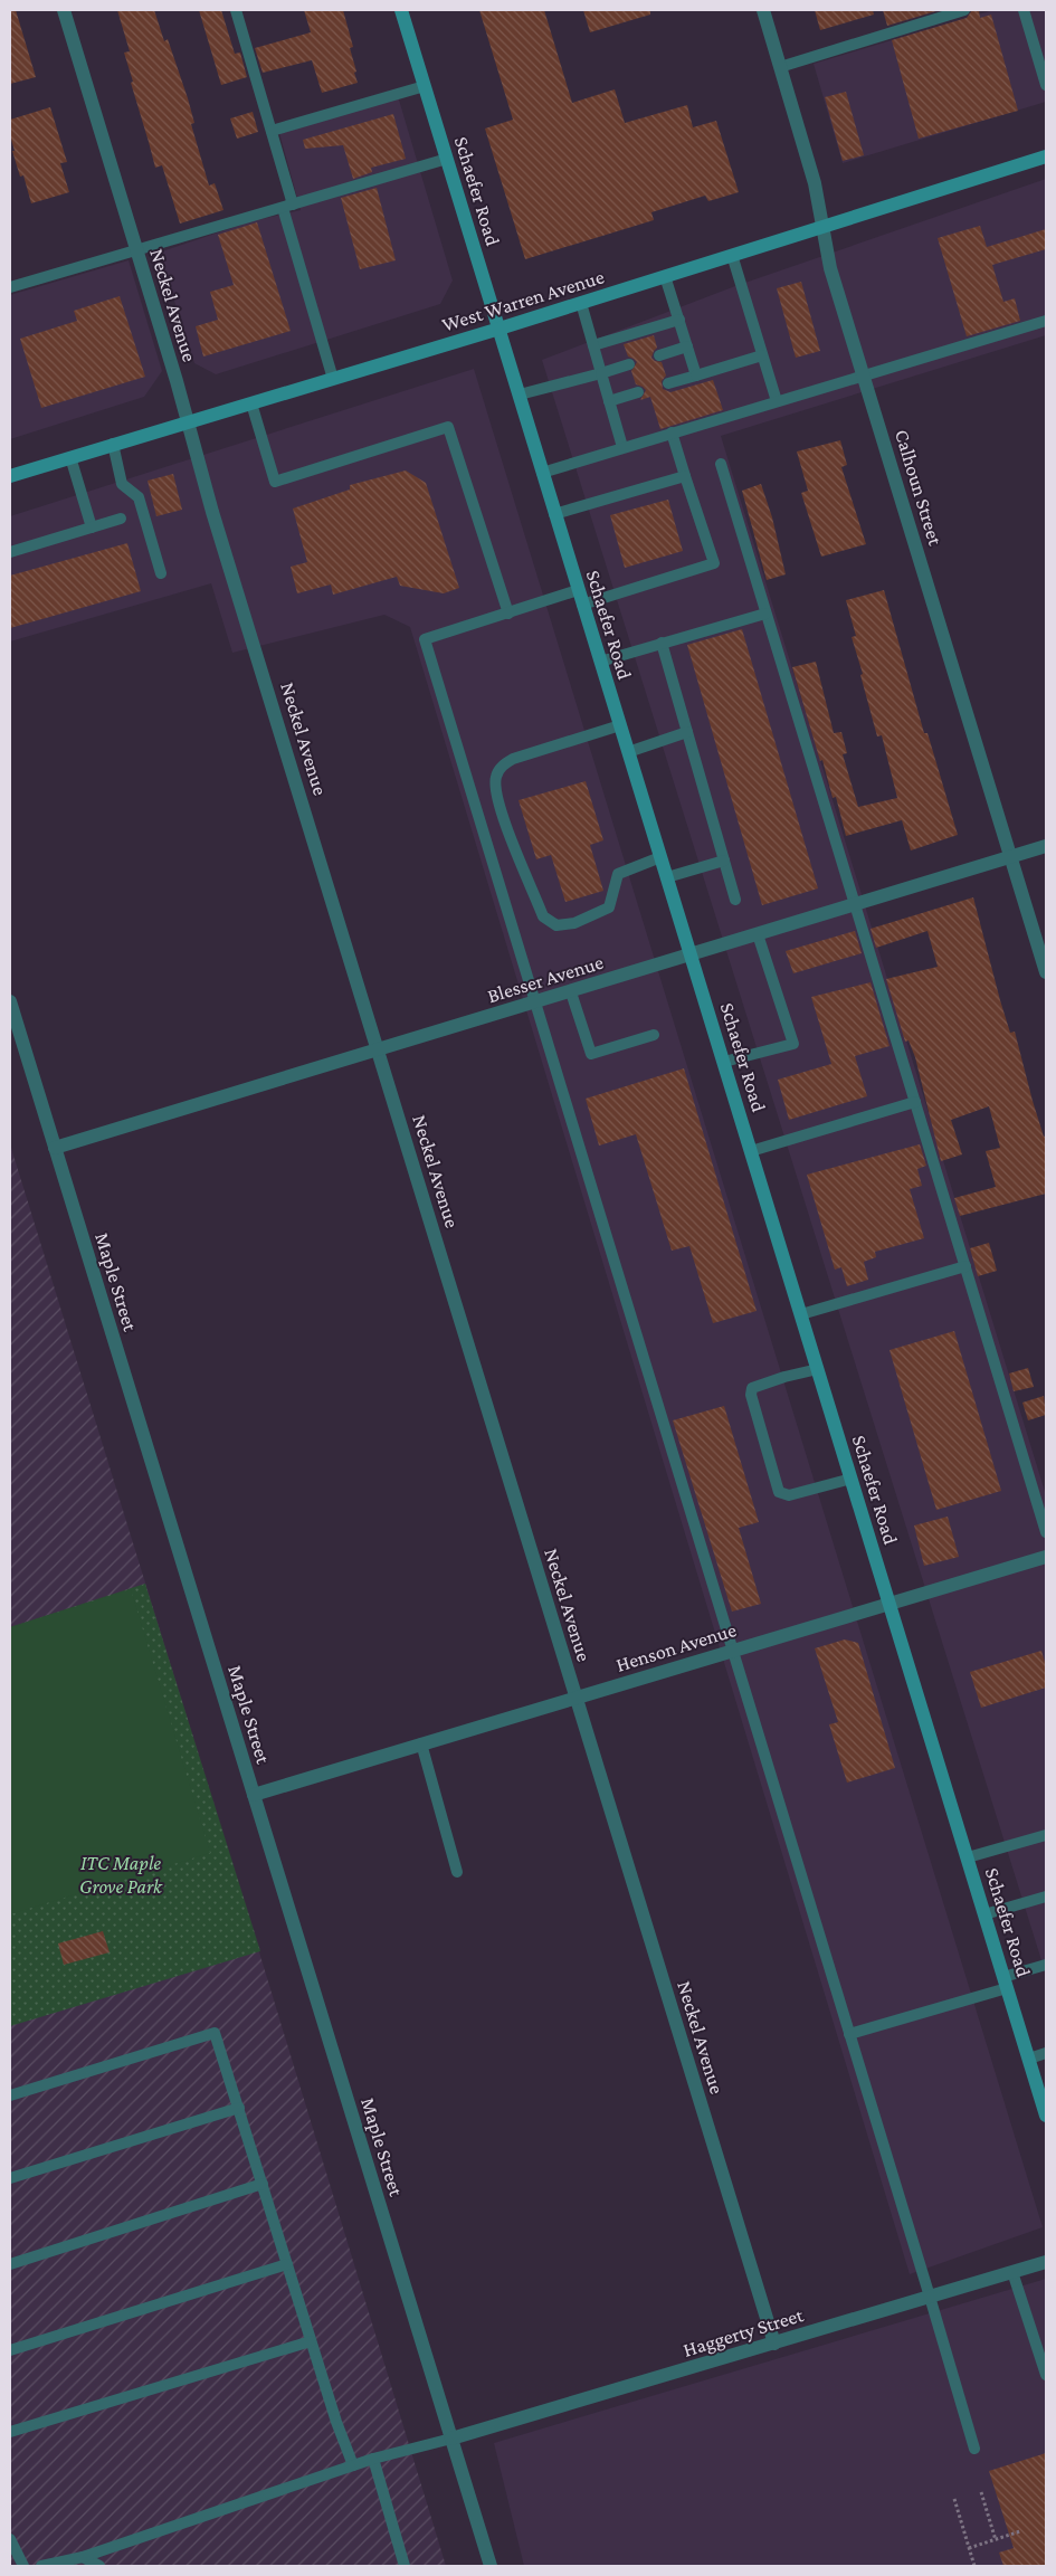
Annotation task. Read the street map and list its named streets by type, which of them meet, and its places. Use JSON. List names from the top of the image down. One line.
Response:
{"streets":{"main road":["Schaefer Road","West Warren Avenue"],"street":["Neckel Avenue","Calhoun Street","Blesser Avenue","Maple Street","Henson Avenue","Haggerty Street"]},"crossings":[["Schaefer Road","West Warren Avenue"],["Schaefer Road","Blesser Avenue"],["Schaefer Road","Henson Avenue"],["West Warren Avenue","Neckel Avenue"],["West Warren Avenue","Calhoun Street"],["Neckel Avenue","Blesser Avenue"],["Neckel Avenue","Henson Avenue"],["Neckel Avenue","Haggerty Street"],["Calhoun Street","Blesser Avenue"],["Blesser Avenue","Maple Street"],["Maple Street","Henson Avenue"],["Maple Street","Haggerty Street"]],"parks":["ITC Maple Grove Park"]}
